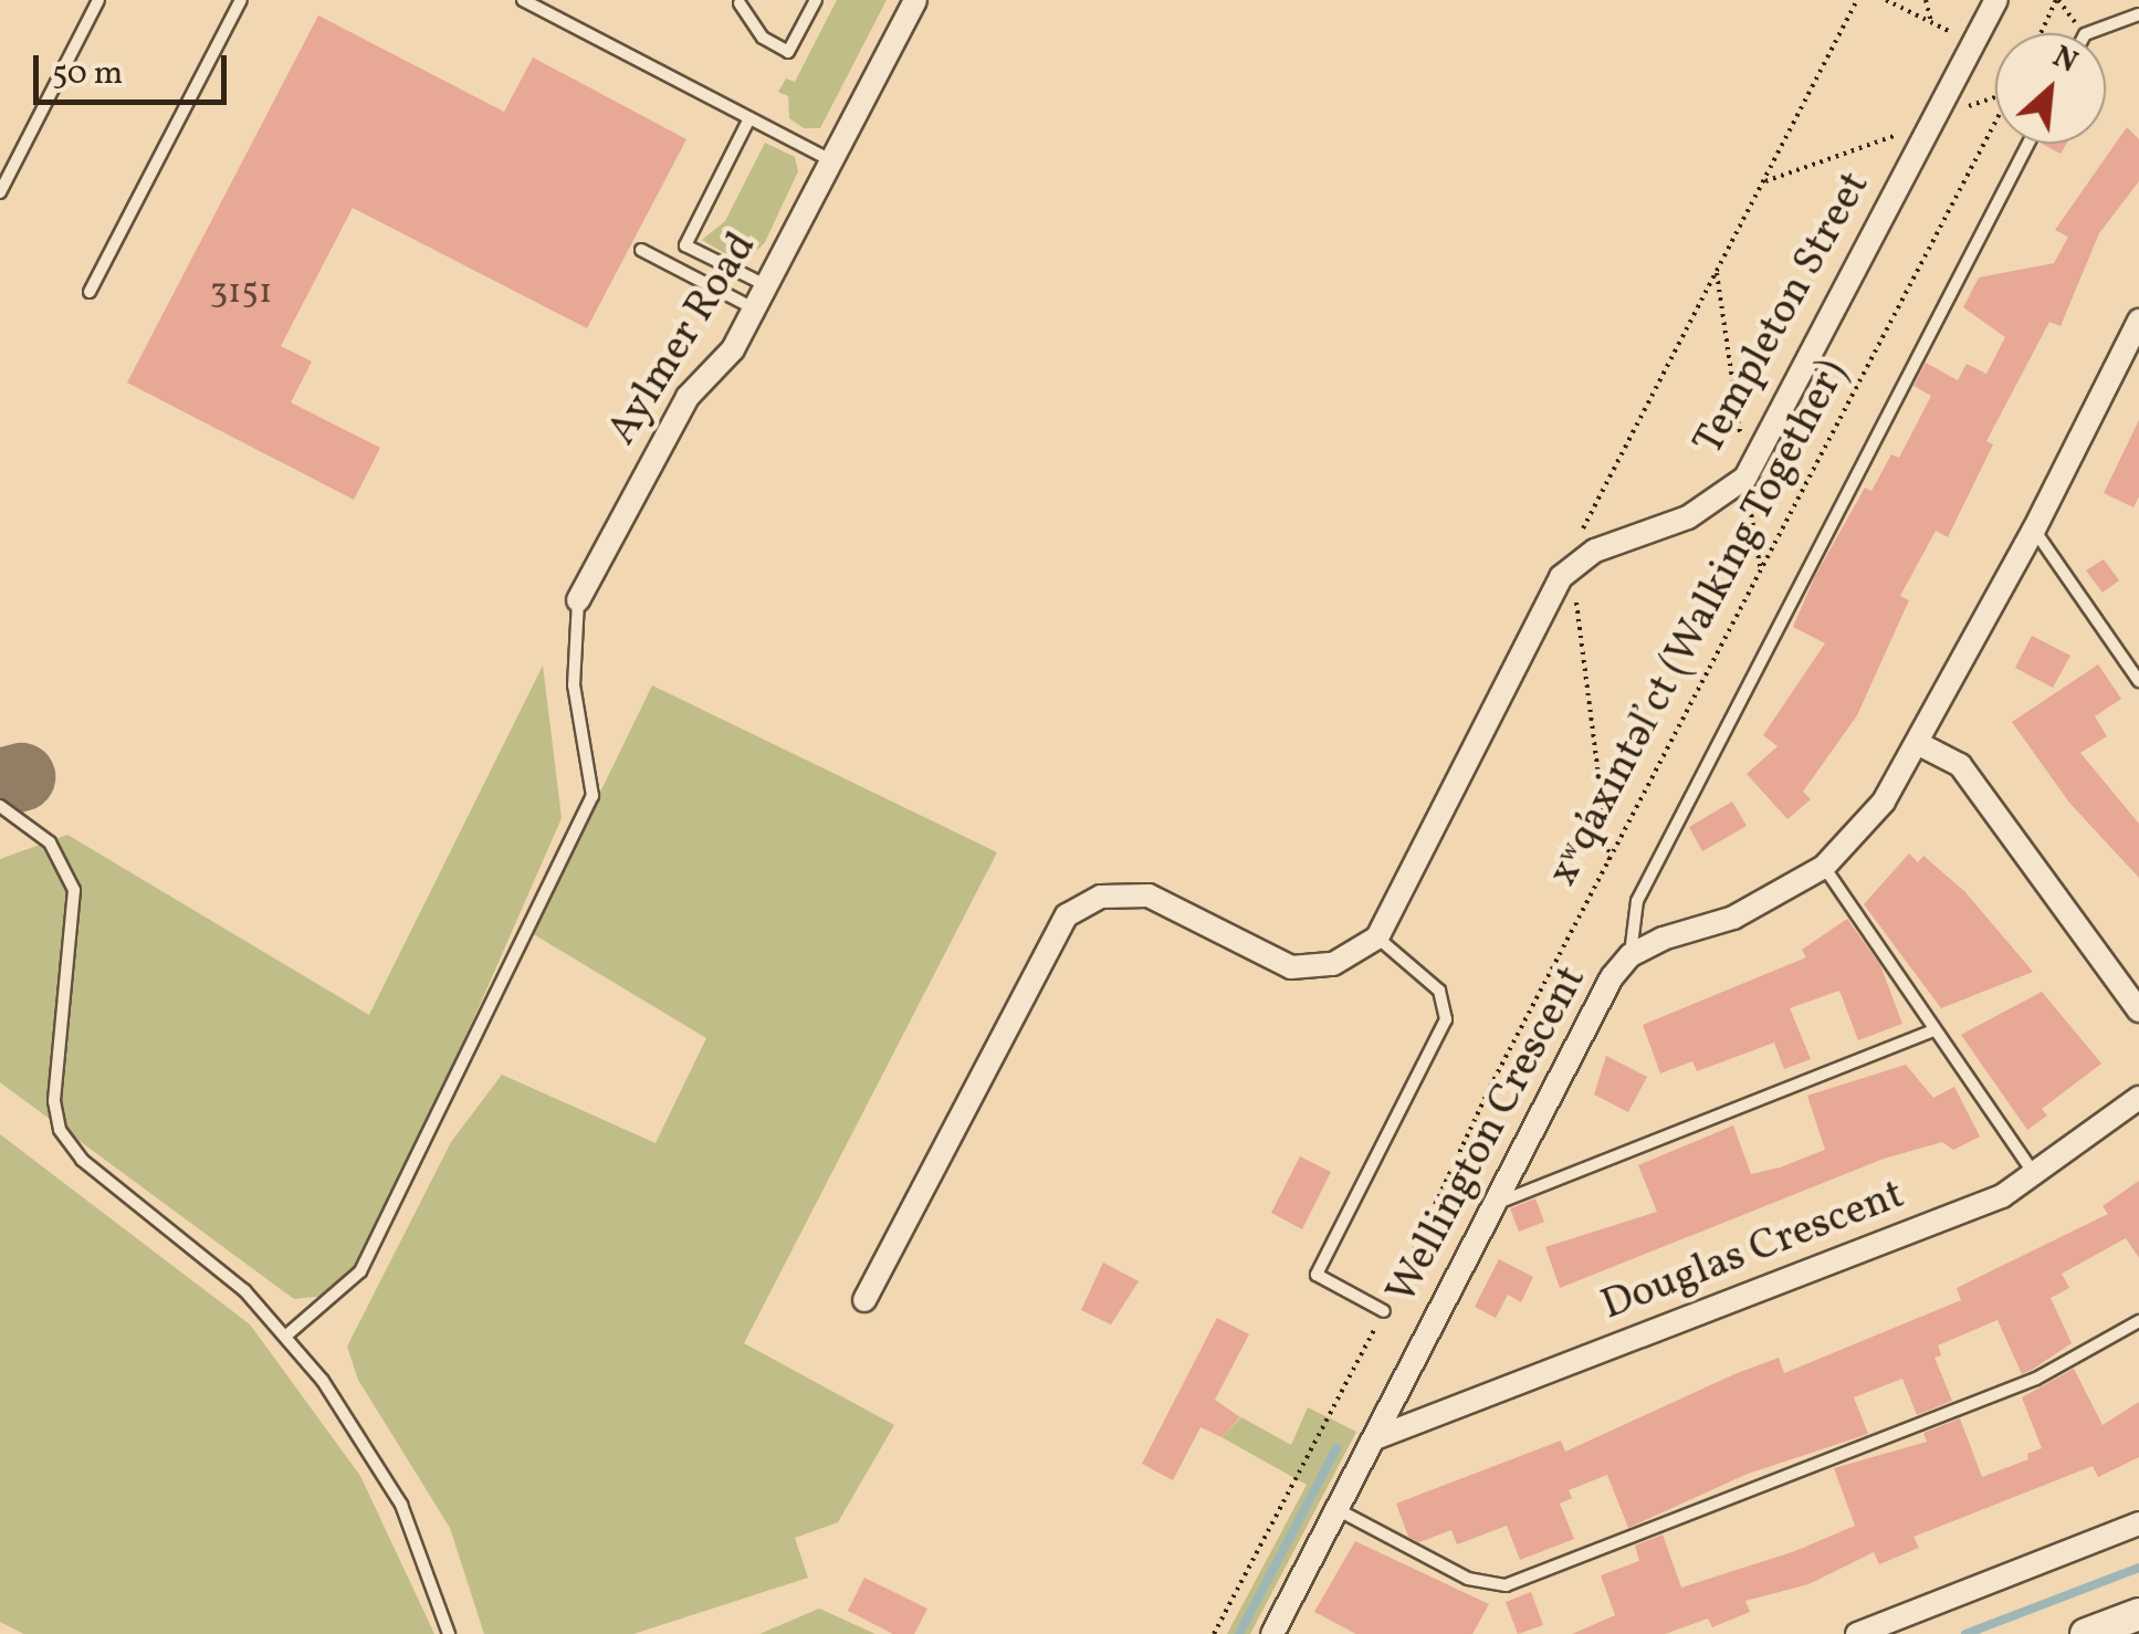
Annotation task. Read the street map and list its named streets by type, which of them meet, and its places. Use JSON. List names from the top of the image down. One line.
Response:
{"streets":{"street":["Templeton Street","Aylmer Road","Wellington Crescent","Douglas Crescent"],"path":["xʷq̓axintəl̕ ct (Walking Together)"]},"crossings":[["Wellington Crescent","Douglas Crescent"]],"house_numbers":["3151"],"scale_bar":"50 m","north":"top right"}
